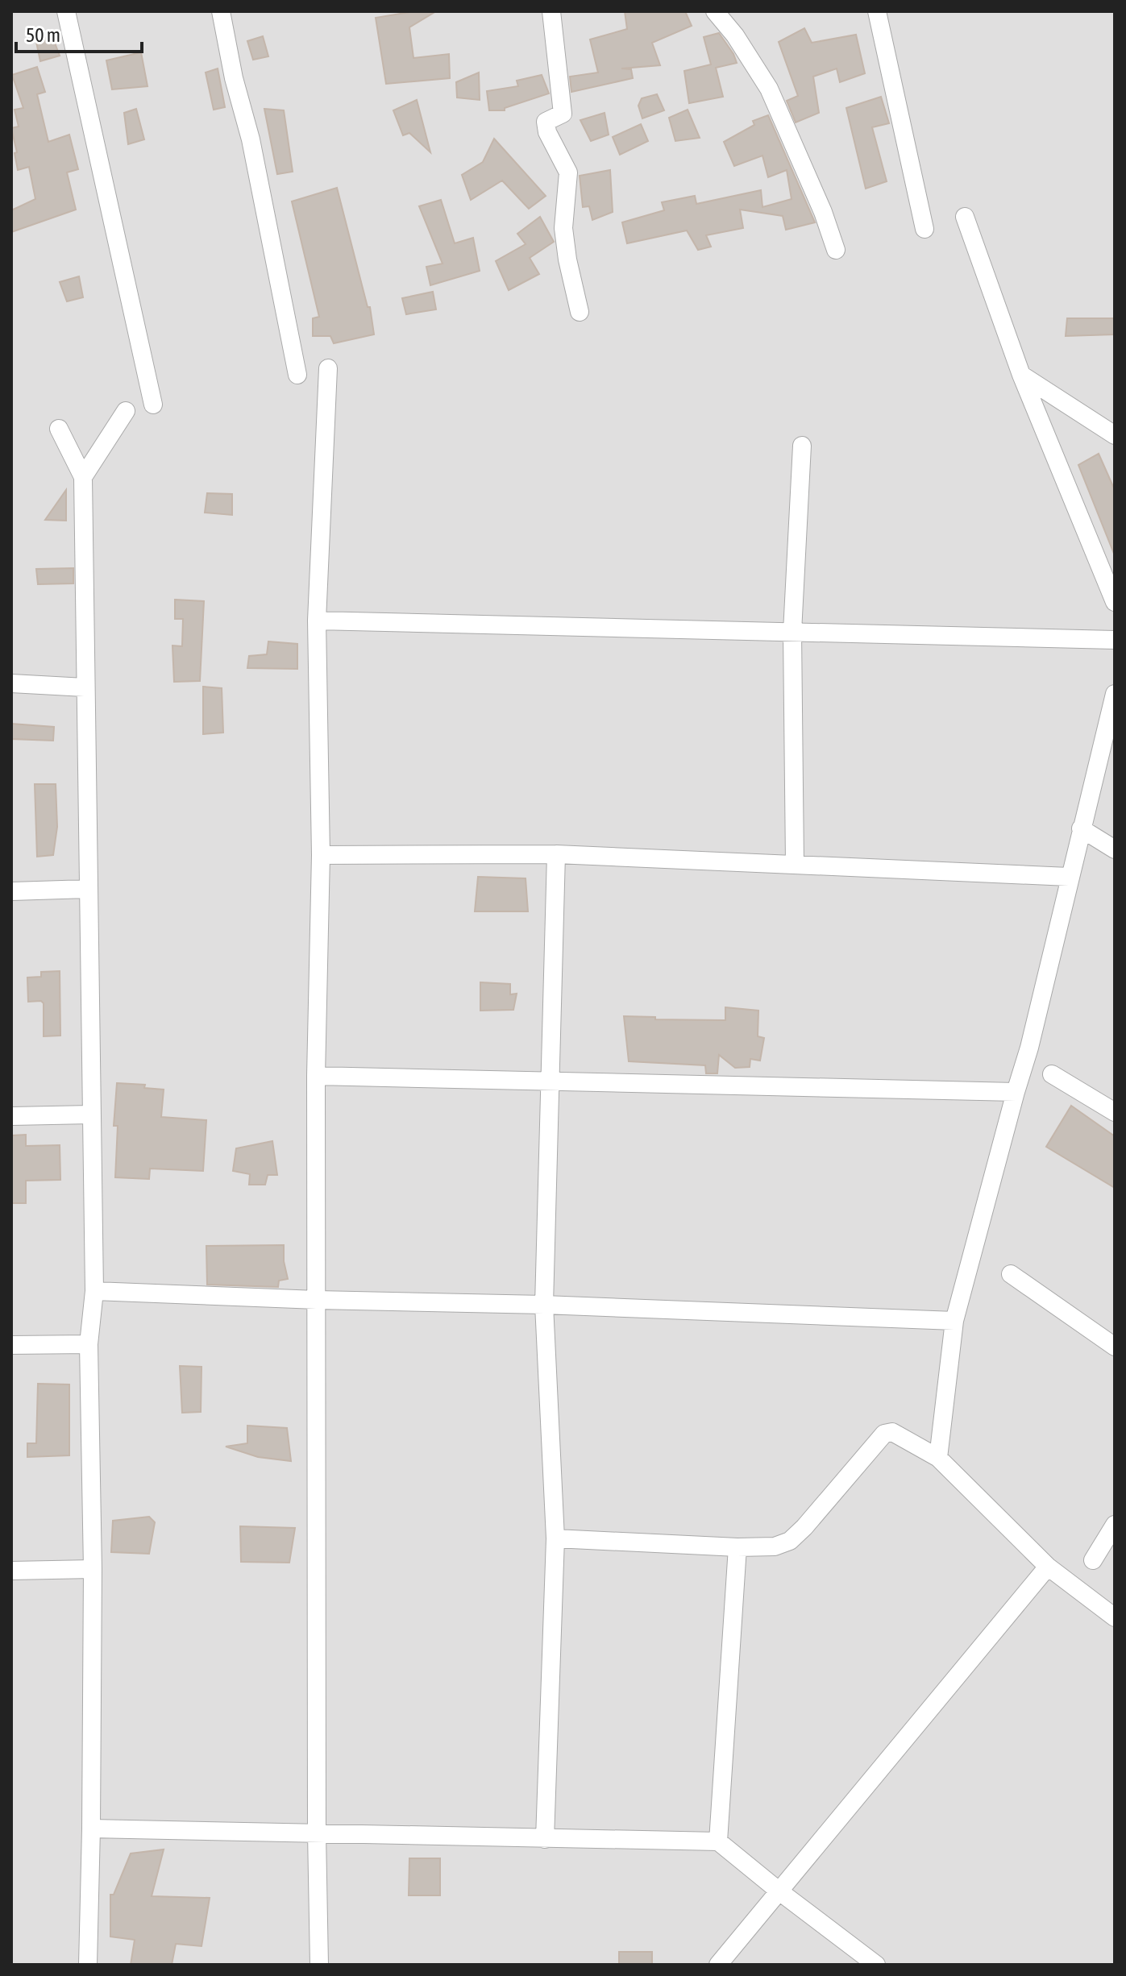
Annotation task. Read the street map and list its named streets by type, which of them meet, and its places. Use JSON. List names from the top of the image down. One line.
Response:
{"scale_bar":"50 m"}
